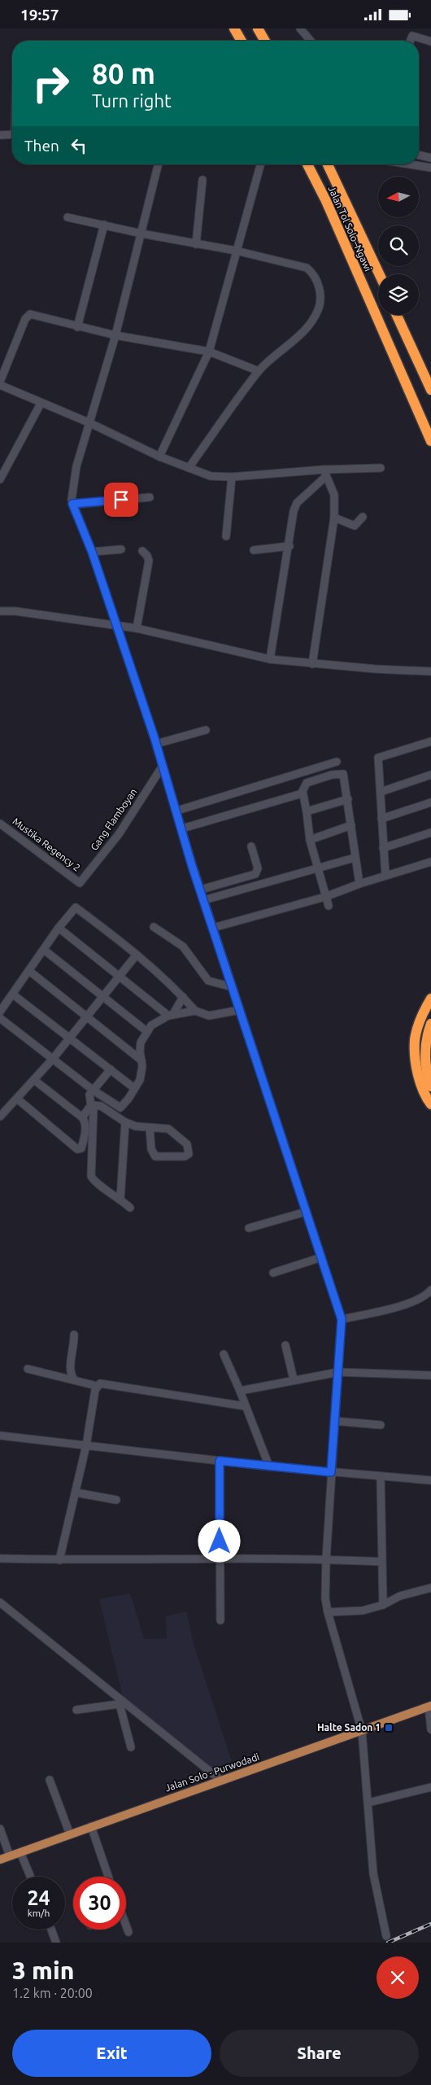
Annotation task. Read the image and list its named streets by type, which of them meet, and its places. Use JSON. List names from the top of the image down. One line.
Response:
{"streets":{"highway":["Jalan Tol Solo–Ngawi"],"main road":["Jalan Solo - Purwodadi"],"street":["Gang Flamboyan","Mustika Regency 2"]},"crossings":[["Gang Flamboyan","Mustika Regency 2"]],"places":{"transit":["Halte Sadon 1"]},"north":"left","page":{"status":"19:57","turn":["80 m","Turn right"],"then":"Then","speed":"24 km/h","limit":"30","heading":["3 min","1.2 km · 20:00"],"buttons":["Exit","Share"]}}
